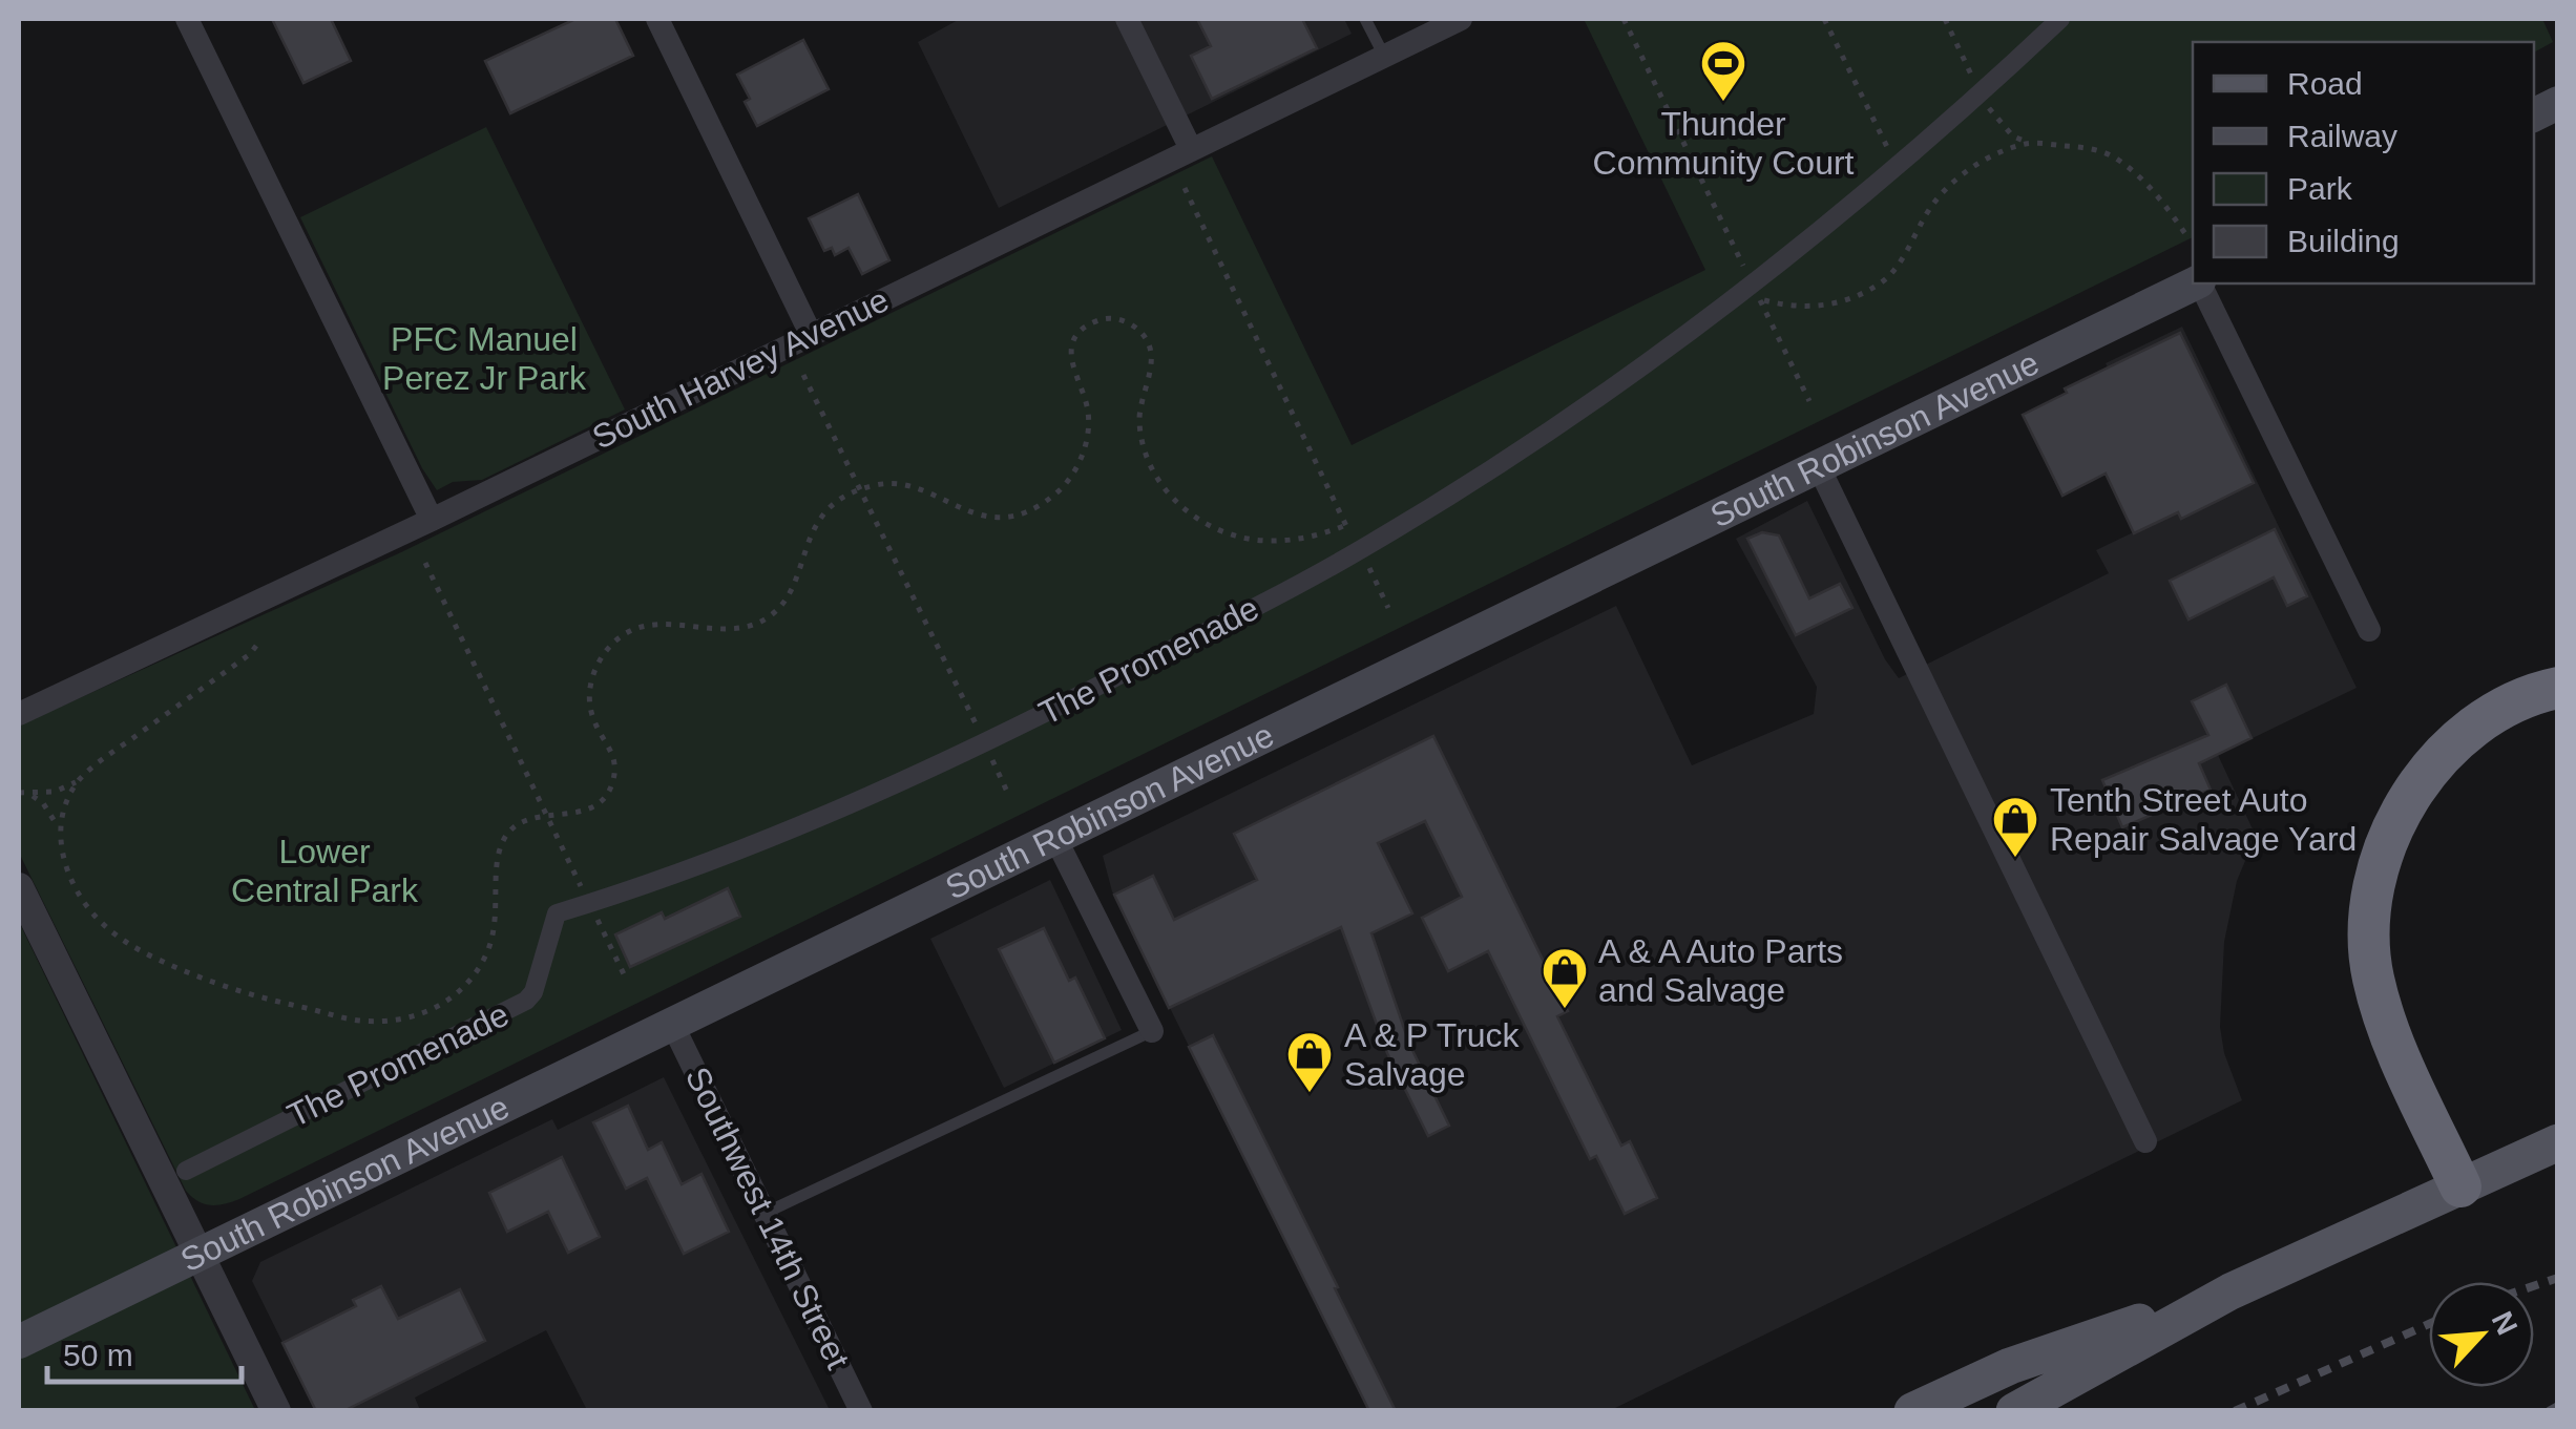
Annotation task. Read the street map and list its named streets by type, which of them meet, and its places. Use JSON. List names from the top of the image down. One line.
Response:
{"streets":{"main road":["South Robinson Avenue"],"street":["South Harvey Avenue","The Promenade","Southwest 14th Street"]},"crossings":[["South Robinson Avenue","Southwest 14th Street"]],"parks":["PFC Manuel Perez Jr Park","Lower Central Park"],"places":{"sports":["Thunder Community Court"],"shop":["Tenth Street Auto Repair Salvage Yard","A & A Auto Parts and Salvage","A & P Truck Salvage"]},"legend":["Road","Railway","Park","Building"],"scale_bar":"50 m","north":"top right"}
